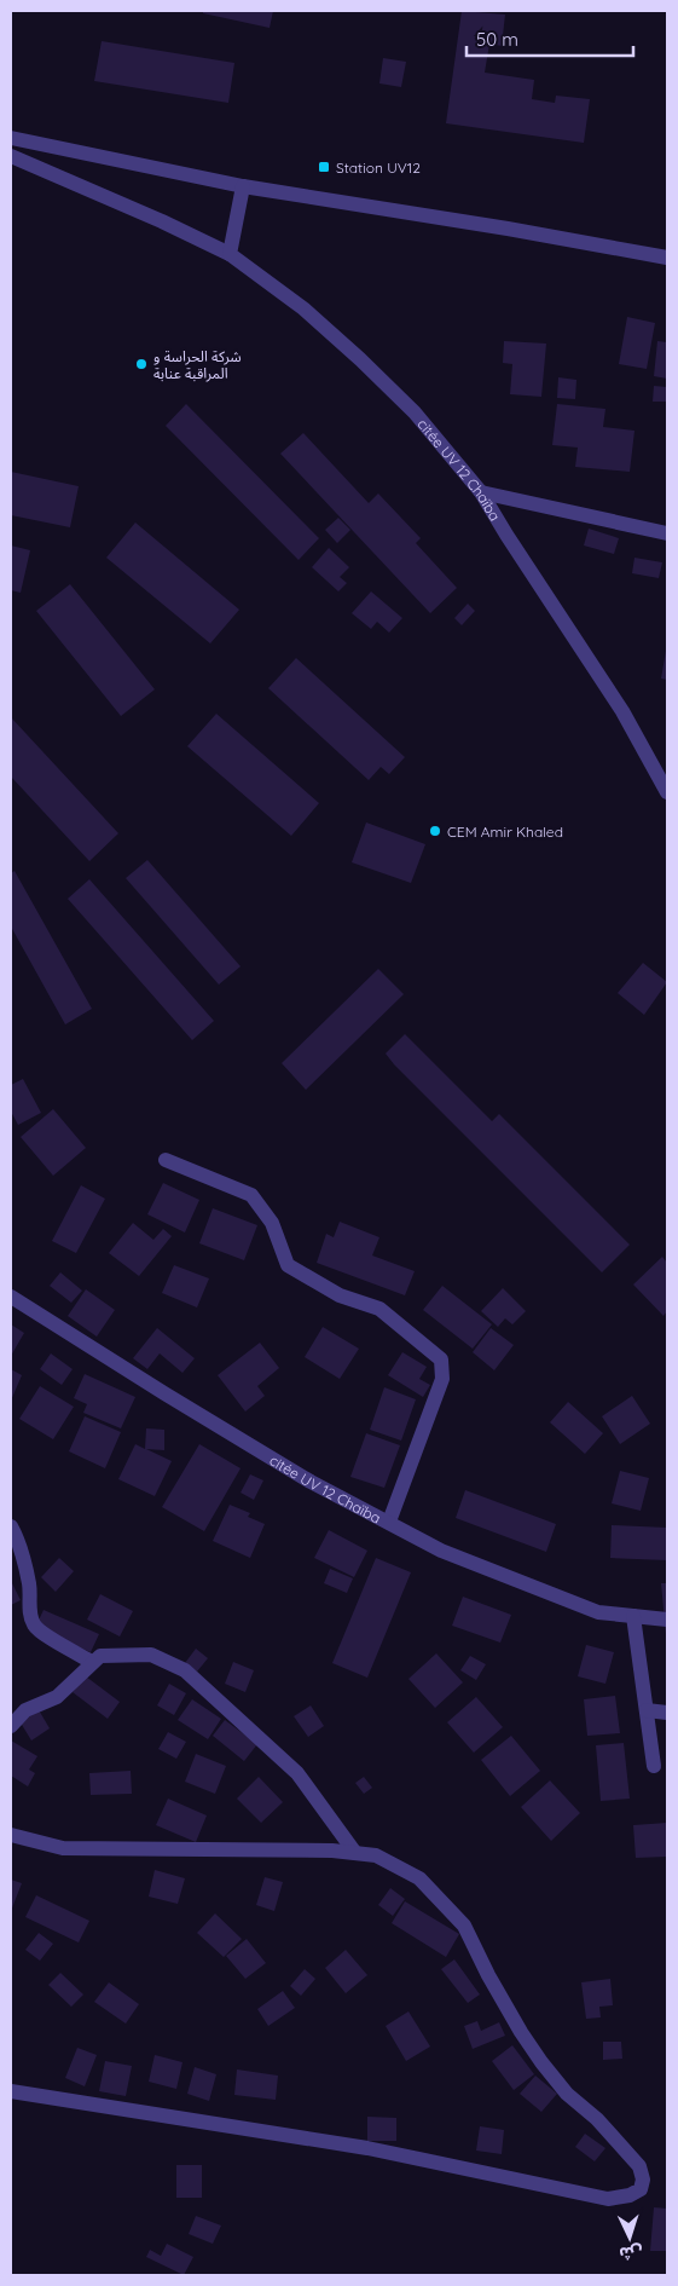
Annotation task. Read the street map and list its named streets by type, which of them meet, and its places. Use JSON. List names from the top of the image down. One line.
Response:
{"streets":{"street":["citée UV 12 Chaïba"]},"places":{"transit":["Station UV12"],"other":["شركة الحراسة و المراقبة عنابة","CEM Amir Khaled"]},"scale_bar":"50 m","north":"bottom"}
